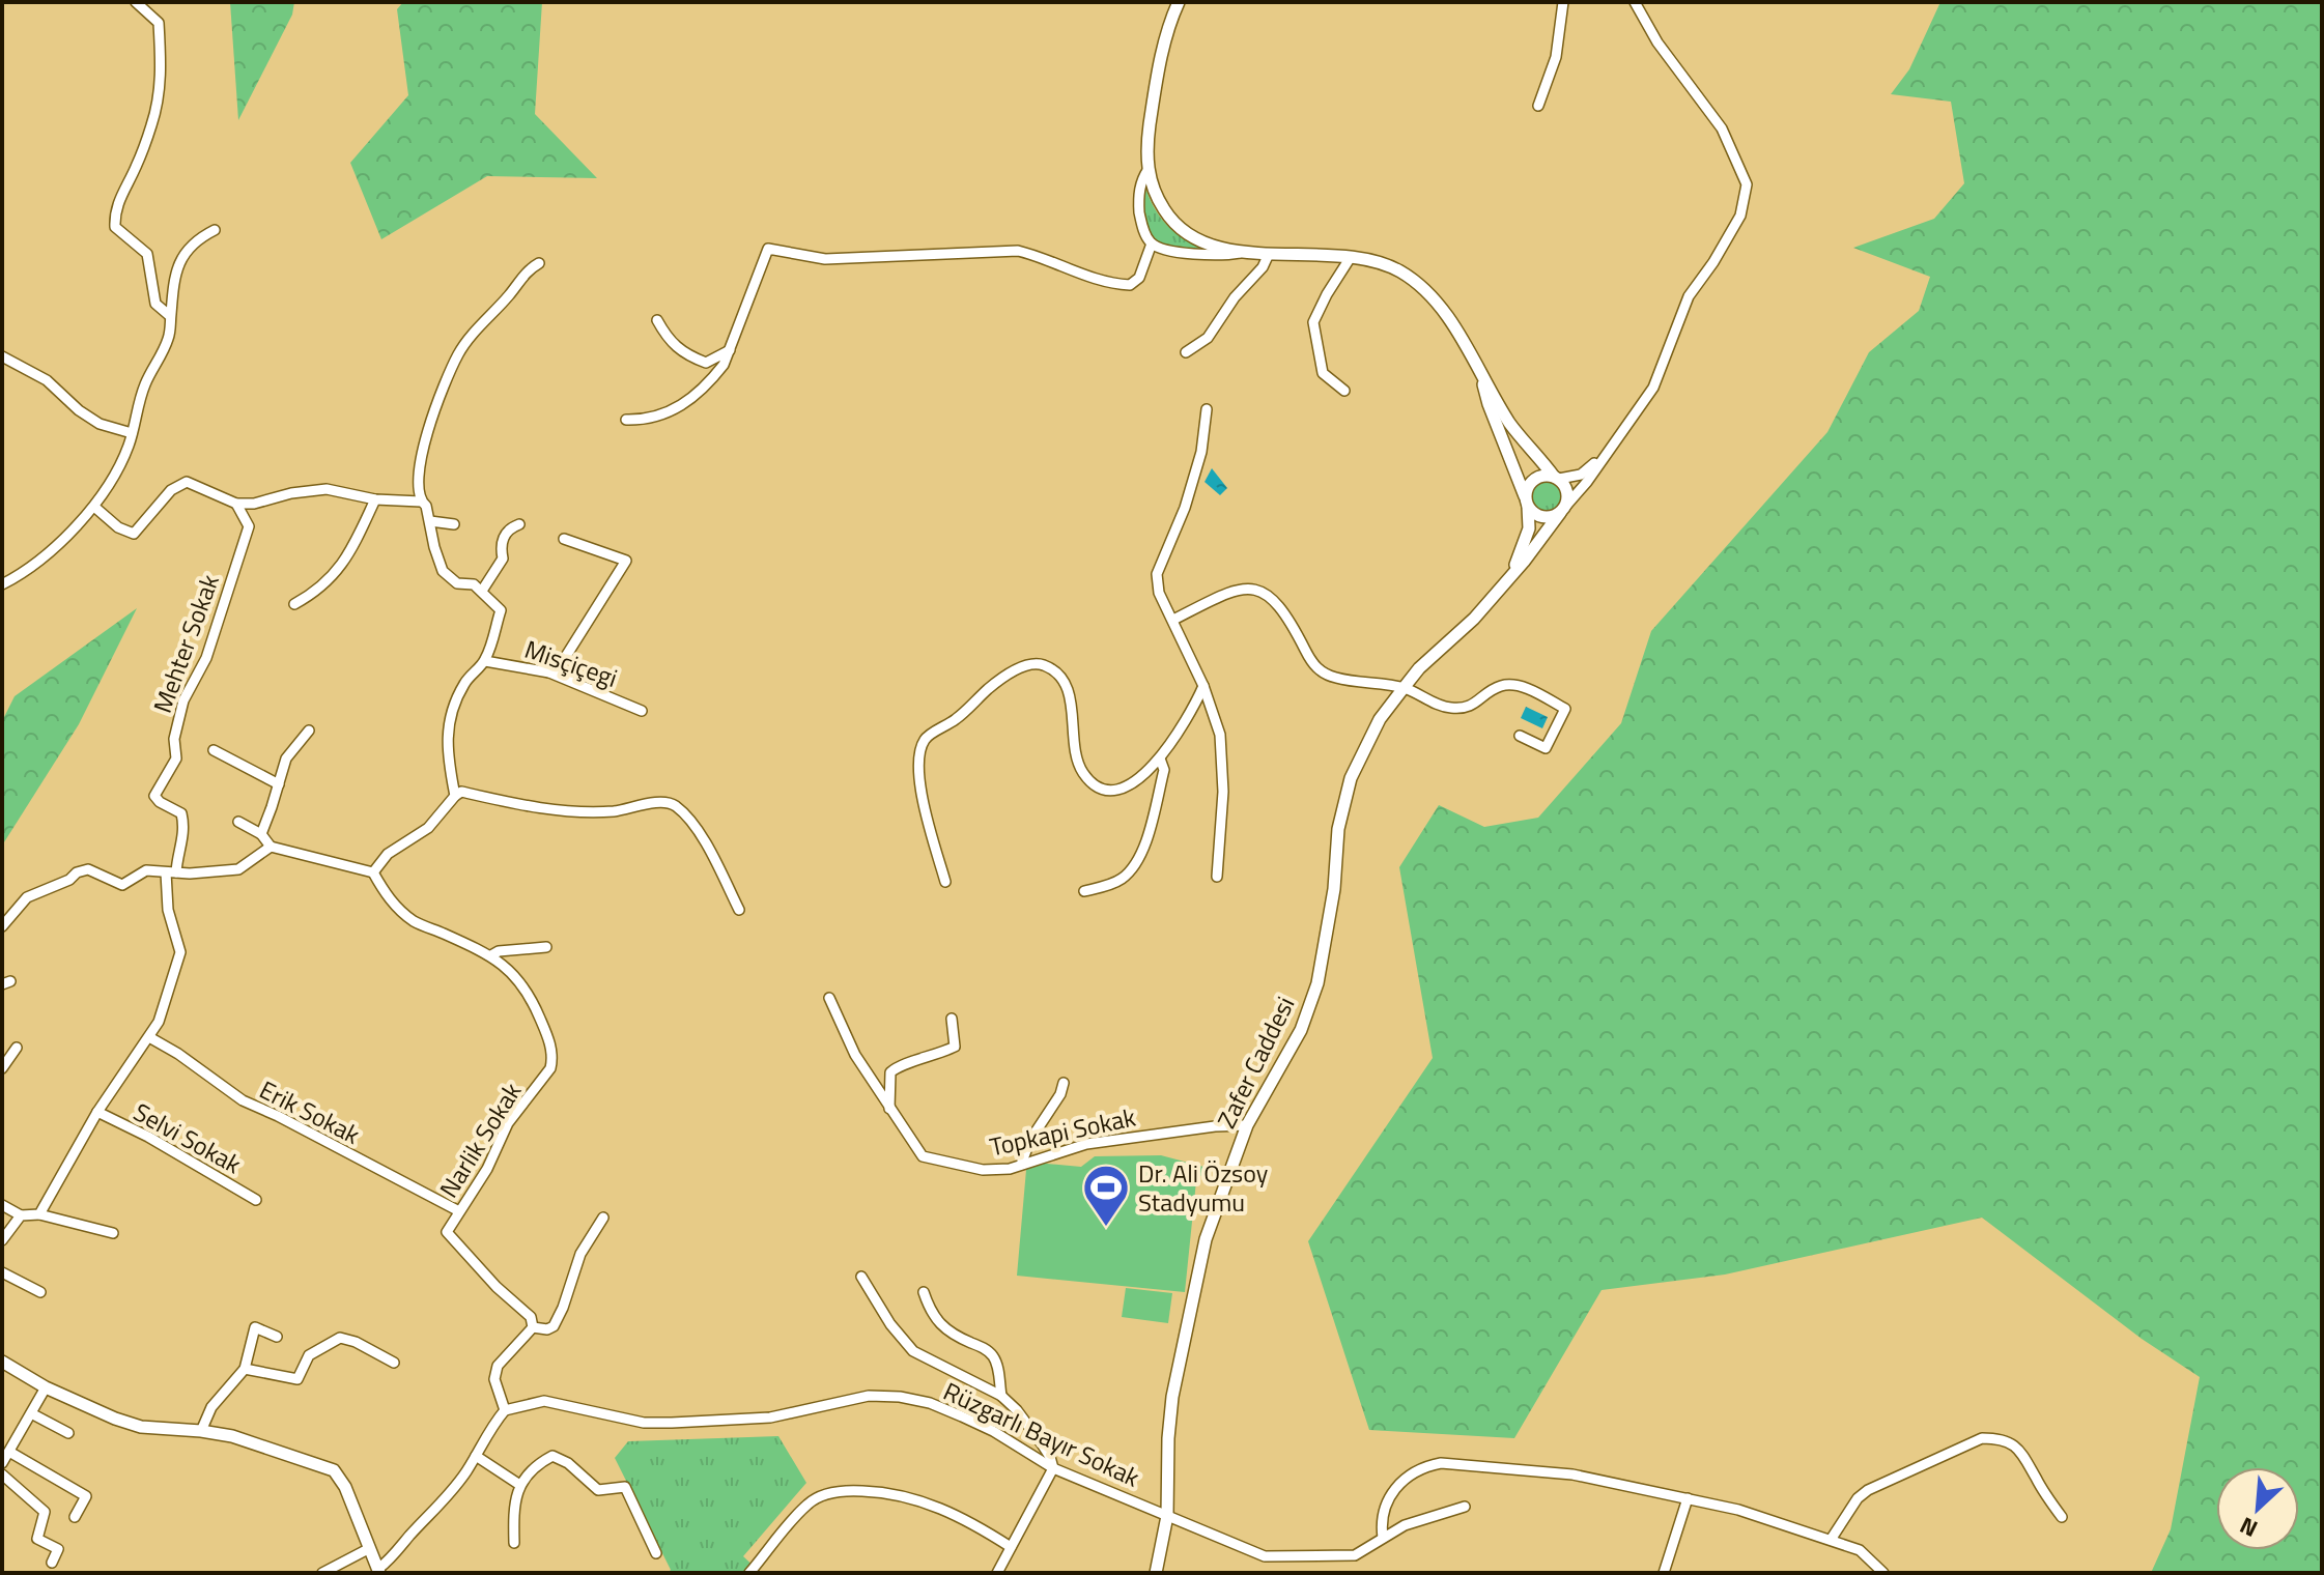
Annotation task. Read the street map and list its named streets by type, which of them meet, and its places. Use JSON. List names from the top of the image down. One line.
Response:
{"streets":{"street":["Mehter Sokak","Misçiçegi","Zafer Caddesi","Erik Sokak","Topkapi Sokak","Selvi Sokak","Narlik Sokak","Rüzgarlı Bayır Sokak"]},"crossings":[["Zafer Caddesi","Topkapi Sokak"],["Zafer Caddesi","Rüzgarlı Bayır Sokak"],["Erik Sokak","Narlik Sokak"]],"places":{"sports":["Dr. Ali Özsoy Stadyumu"]},"north":"bottom left"}
